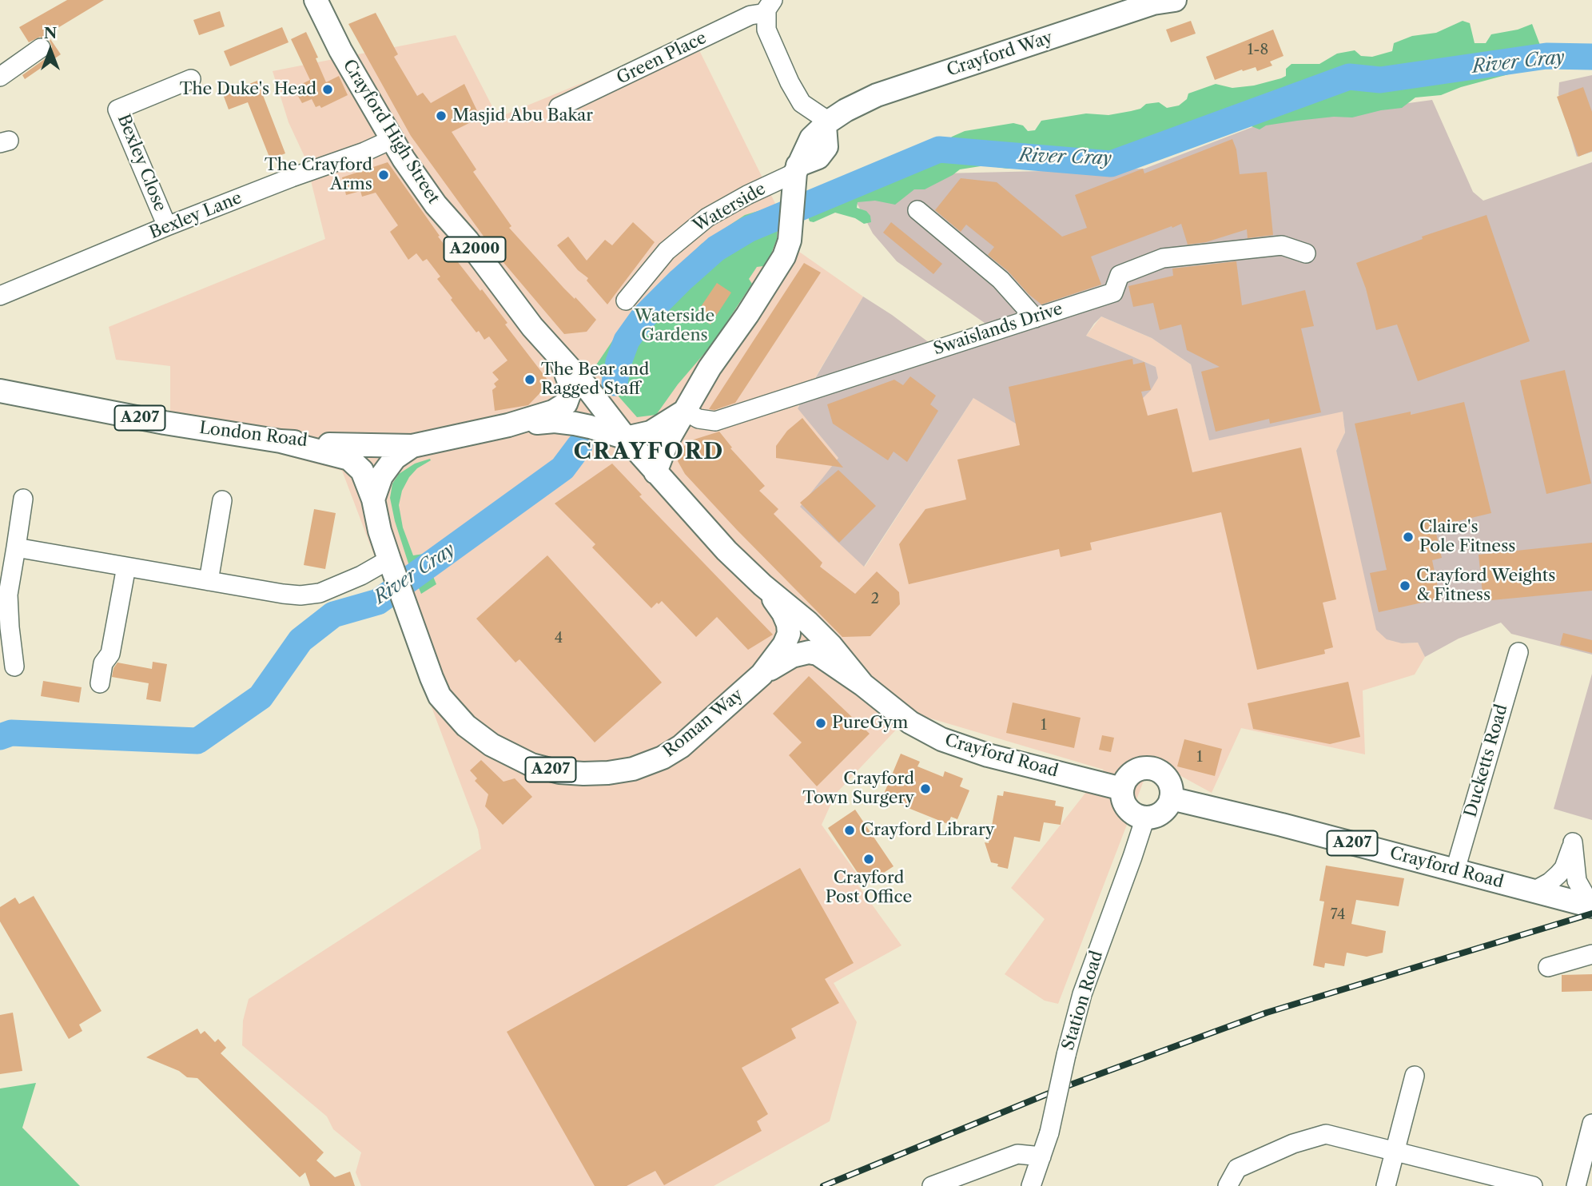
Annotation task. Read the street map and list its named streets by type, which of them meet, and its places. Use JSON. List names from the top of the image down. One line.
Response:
{"streets":{"main road":["Crayford Way","Crayford High Street","A2000","A207","London Road","Roman Way","Crayford Road"],"street":["Green Place","Bexley Close","Waterside","Bexley Lane","Swaislands Drive","Ducketts Road","Station Road"]},"crossings":[["Crayford Way","Crayford High Street"],["Crayford Way","Waterside"],["Crayford Way","Swaislands Drive"],["Crayford Way","London Road"],["Crayford Way","Crayford Road"],["Crayford High Street","Bexley Lane"],["Crayford High Street","London Road"],["Crayford High Street","Crayford Road"],["Bexley Close","Bexley Lane"],["A207","London Road"],["A207","Roman Way"],["London Road","Roman Way"],["London Road","Crayford Road"],["Roman Way","Crayford Road"],["Crayford Road","Ducketts Road"],["Crayford Road","Station Road"]],"districts":["CRAYFORD"],"water":["River Cray"],"parks":["Waterside Gardens"],"places":["The Duke's Head","Masjid Abu Bakar","The Crayford Arms","The Bear and Ragged Staff","Claire's Pole Fitness","Crayford Weights & Fitness","PureGym","Crayford Town Surgery","Crayford Library","Crayford Post Office"],"house_numbers":["1-8","2","4","1","1","74"],"north":"top"}
